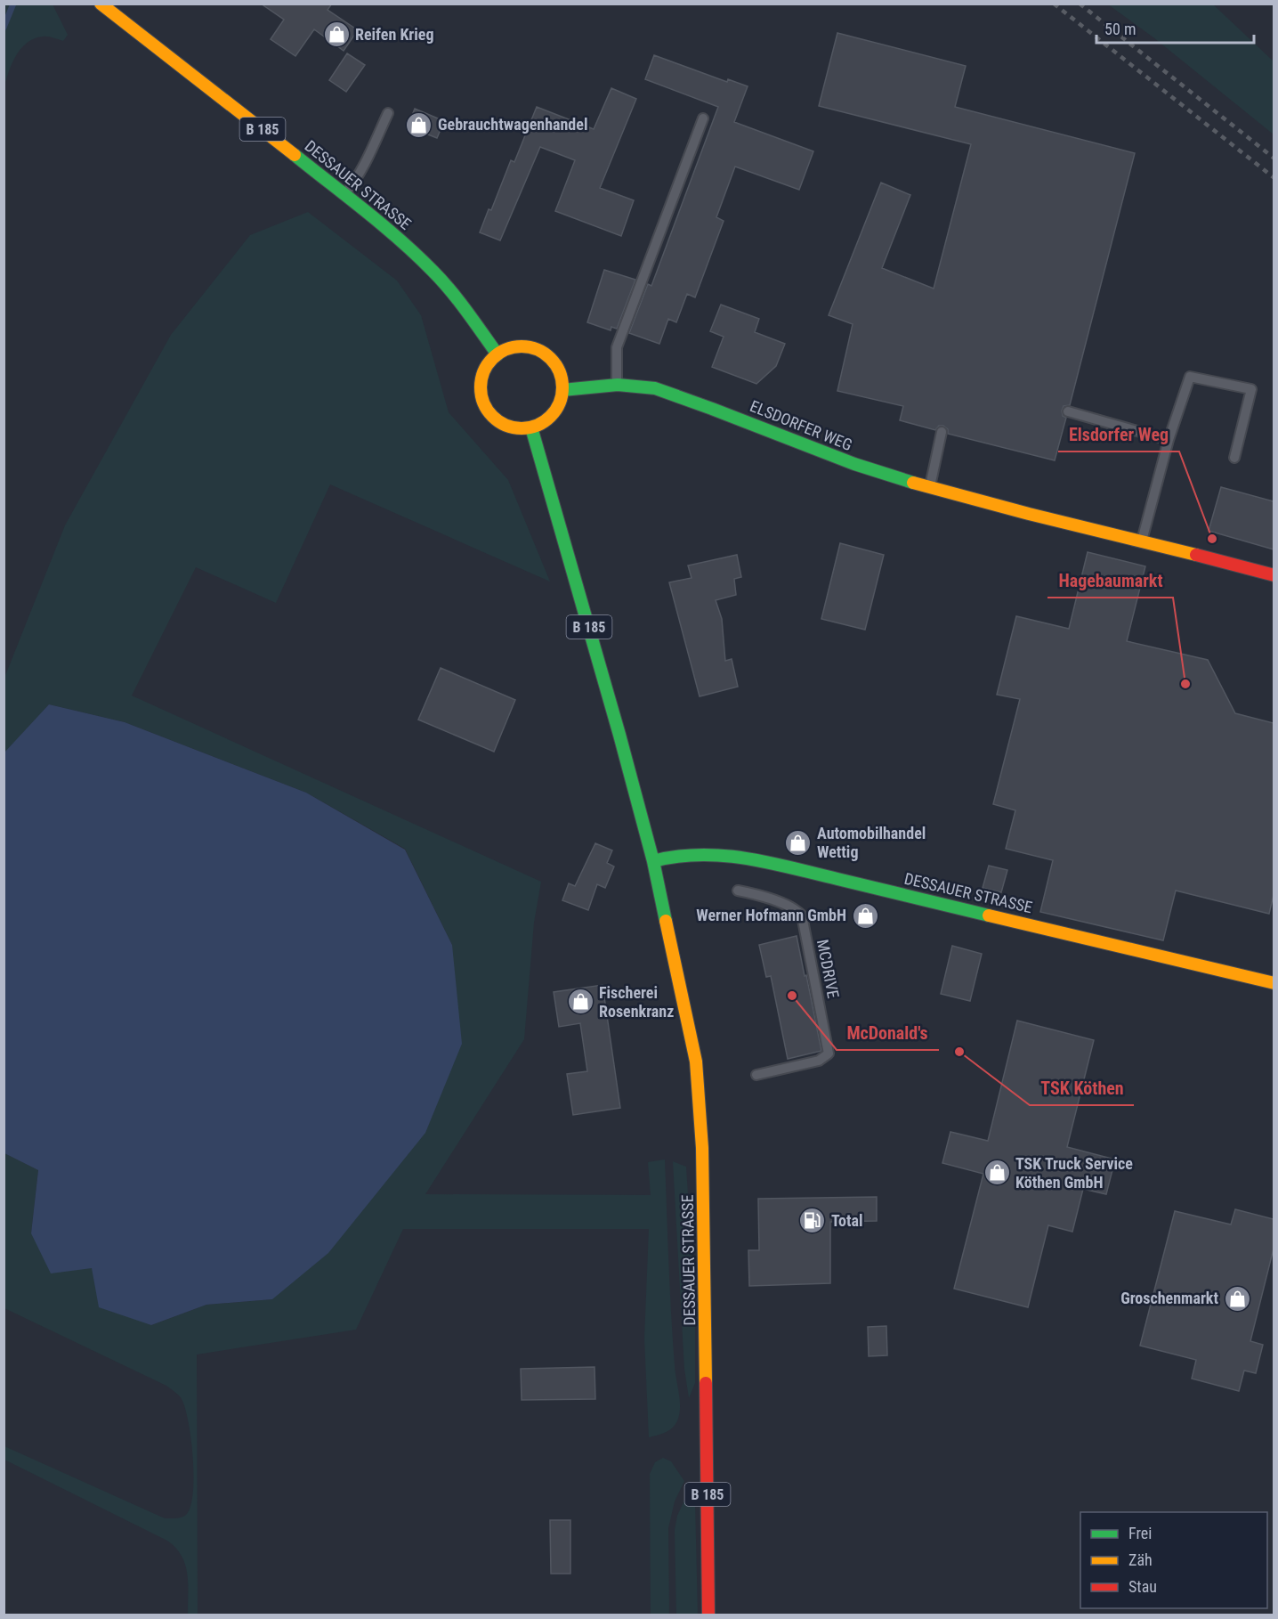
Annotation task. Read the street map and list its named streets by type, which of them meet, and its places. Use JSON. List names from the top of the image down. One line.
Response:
{"streets":{"main road":["B 185","DESSAUER STRASSE","ELSDORFER WEG"],"lane":["MCDRIVE"]},"crossings":[["DESSAUER STRASSE","ELSDORFER WEG"]],"places":{"shop":["Reifen Krieg","Gebrauchtwagenhandel","Automobilhandel Wettig","Werner Hofmann GmbH","Fischerei Rosenkranz","TSK Truck Service Köthen GmbH","Groschenmarkt"],"other":["Elsdorfer Weg","Hagebaumarkt","McDonald's","TSK Köthen"],"fuel station":["Total"]},"legend":["Frei","Zäh","Stau"],"scale_bar":"50 m"}
